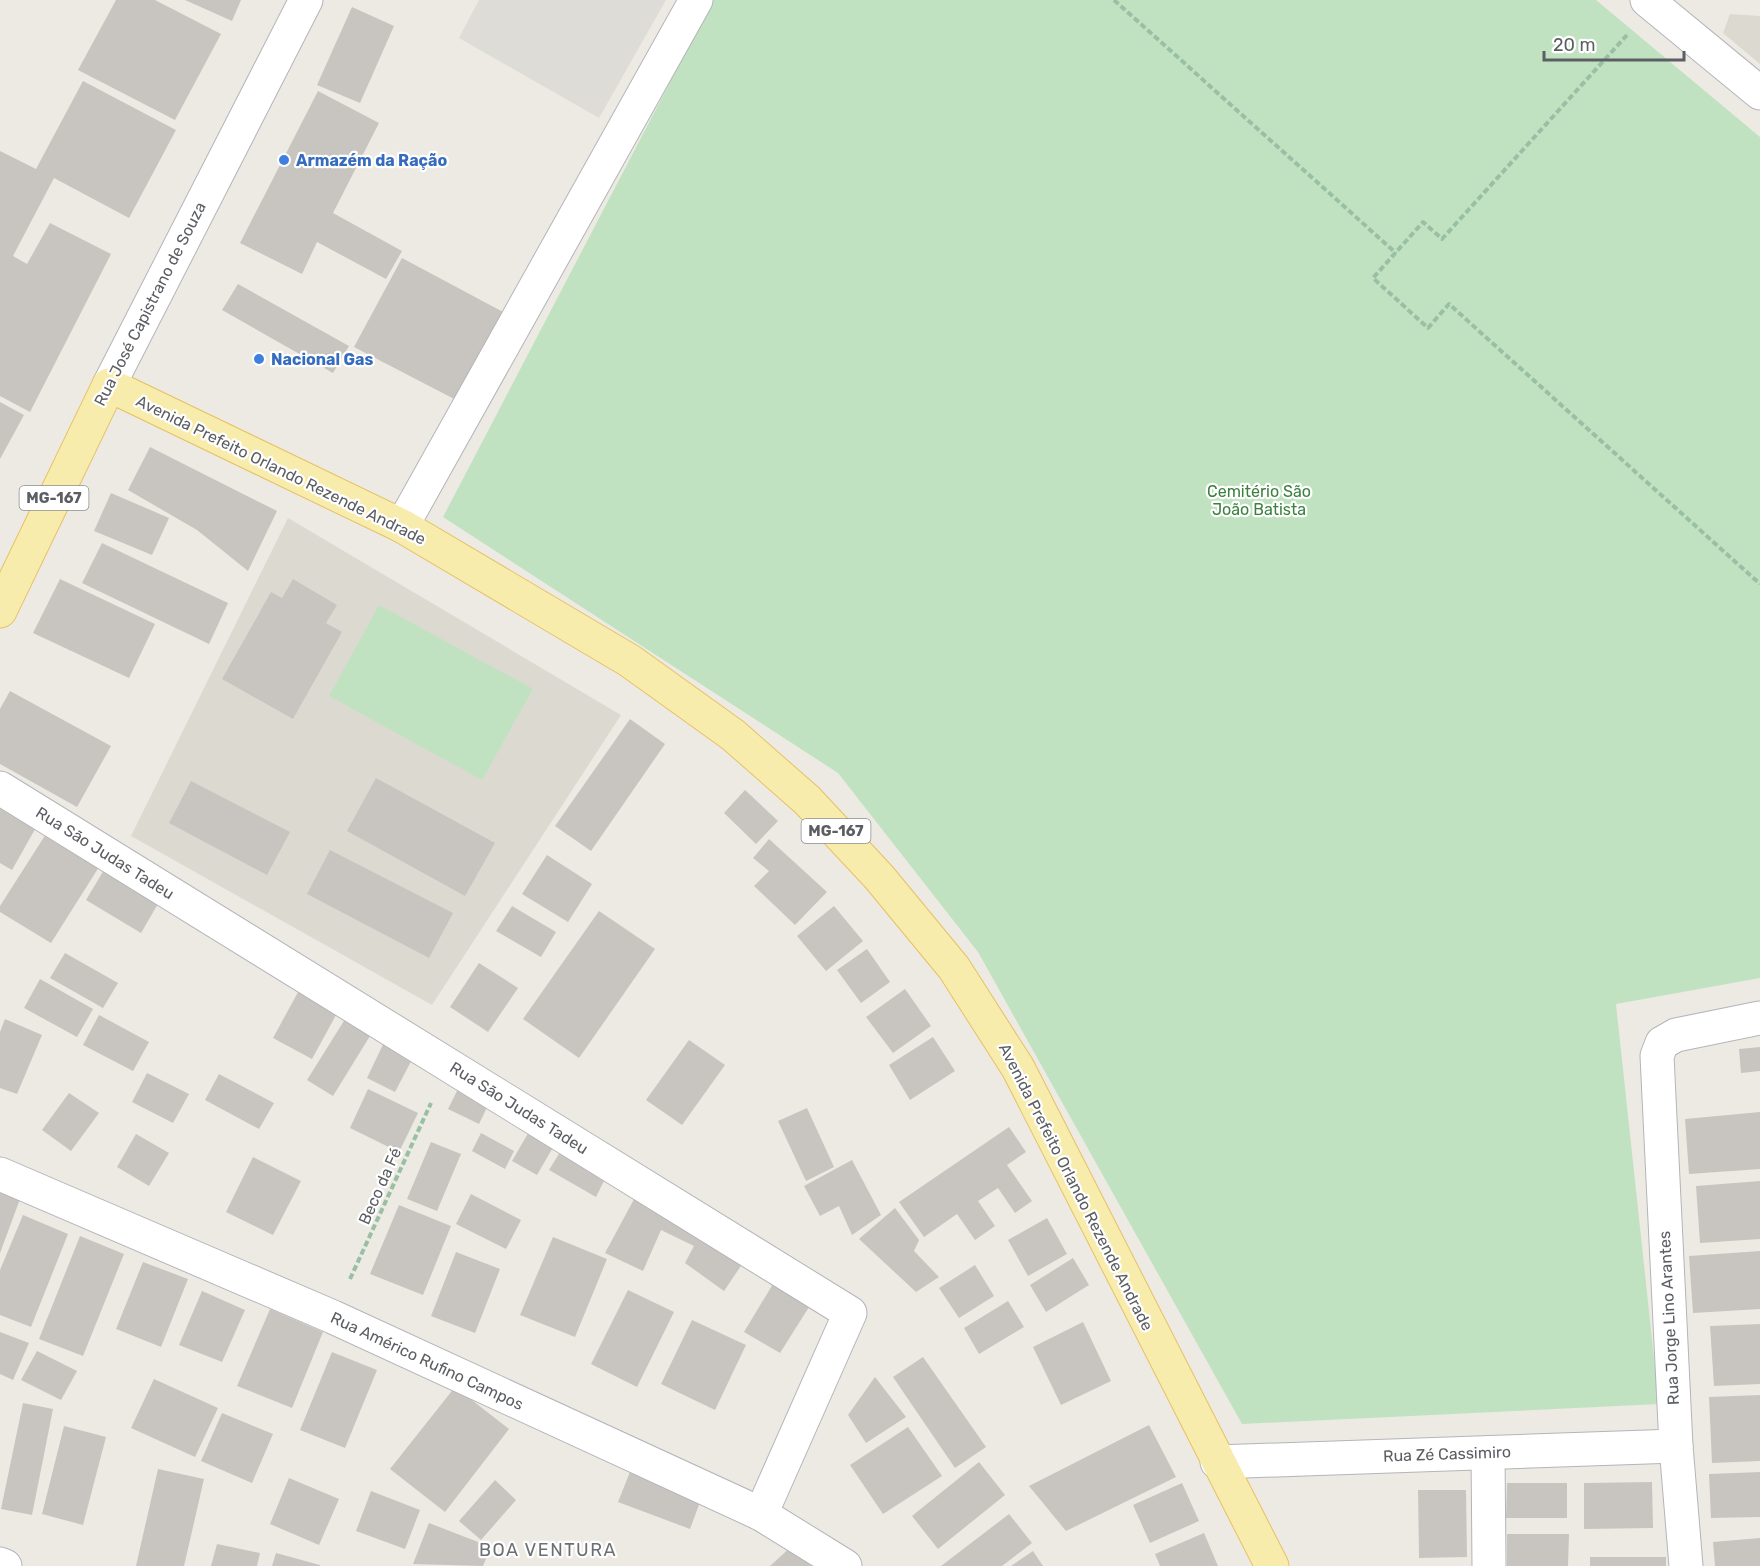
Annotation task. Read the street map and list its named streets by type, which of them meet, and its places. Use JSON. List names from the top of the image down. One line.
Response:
{"streets":{"main road":["Rua José Capistrano de Souza","Avenida Prefeito Orlando Rezende Andrade","MG-167"],"street":["Rua São Judas Tadeu","Rua Jorge Lino Arantes","Rua Américo Rufino Campos","Rua Zé Cassimiro"],"path":["Beco da Fé"]},"crossings":[["Rua José Capistrano de Souza","Avenida Prefeito Orlando Rezende Andrade"],["Avenida Prefeito Orlando Rezende Andrade","Rua Zé Cassimiro"],["Rua São Judas Tadeu","Beco da Fé"],["Rua São Judas Tadeu","Rua Américo Rufino Campos"],["Beco da Fé","Rua Américo Rufino Campos"],["Rua Jorge Lino Arantes","Rua Zé Cassimiro"]],"districts":["BOA VENTURA"],"parks":["Cemitério São João Batista"],"places":["Armazém da Ração","Nacional Gas"],"scale_bar":"20 m"}
